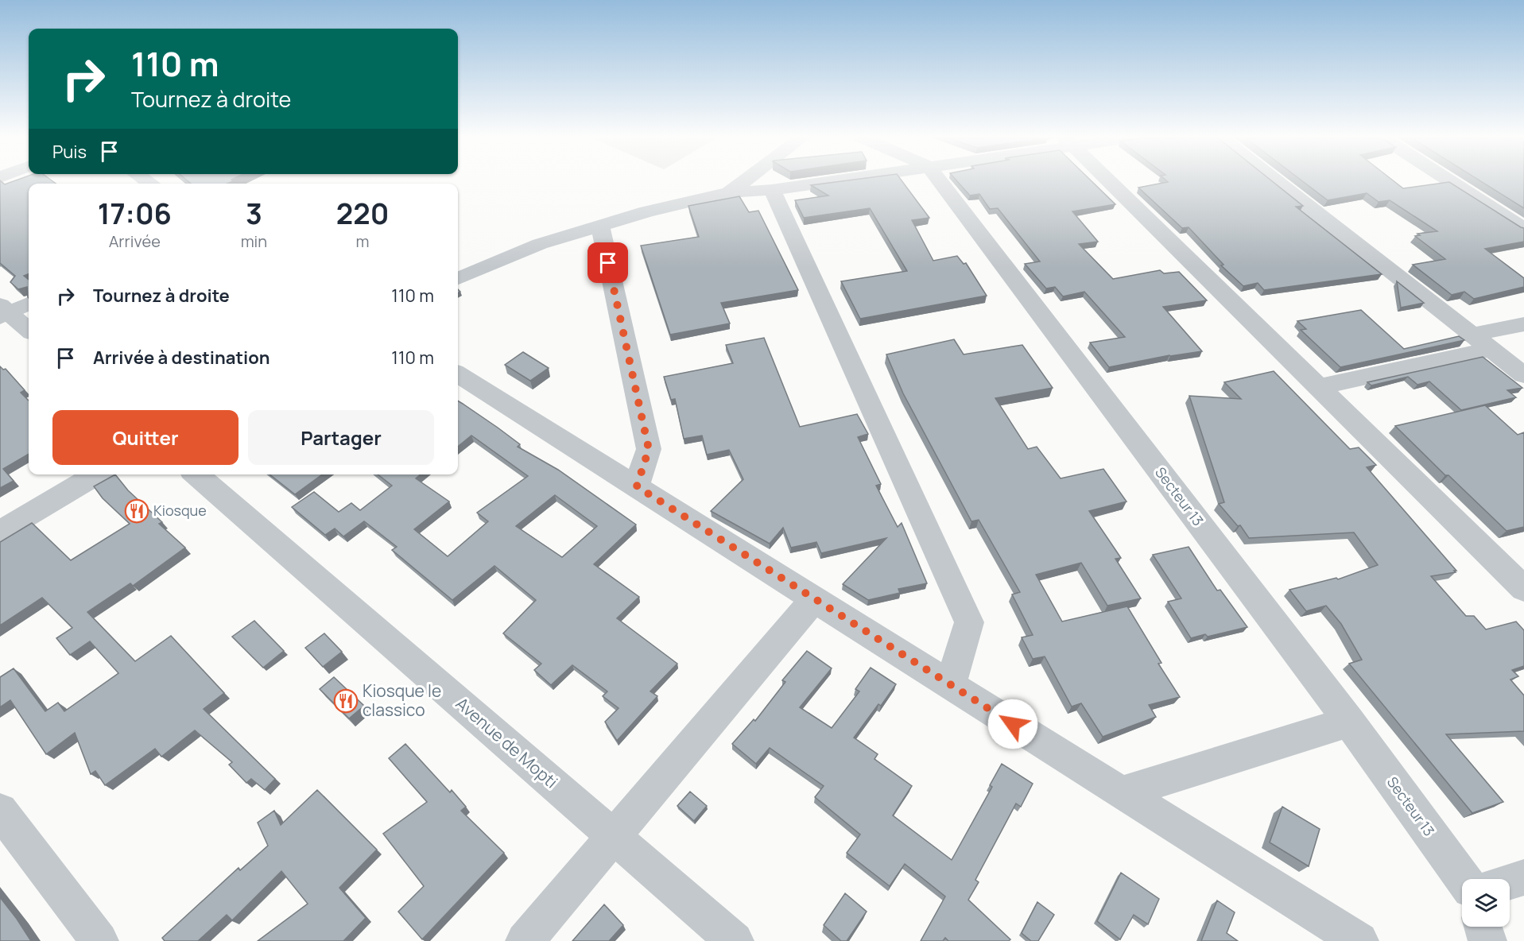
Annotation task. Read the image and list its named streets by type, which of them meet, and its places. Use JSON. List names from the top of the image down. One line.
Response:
{"streets":{"street":["Secteur 13","Avenue de Mopti"]},"places":{"restaurant":["Kiosque","Kiosque le classico"]},"page":{"turn":["110 m","Tournez à droite"],"then":"Puis","eta":["17:06","Arrivée","3","min","220","m"],"list":[{"name":"Tournez à droite","value":"110 m"},{"name":"Arrivée à destination","value":"110 m"}],"buttons":["Quitter","Partager"]}}
